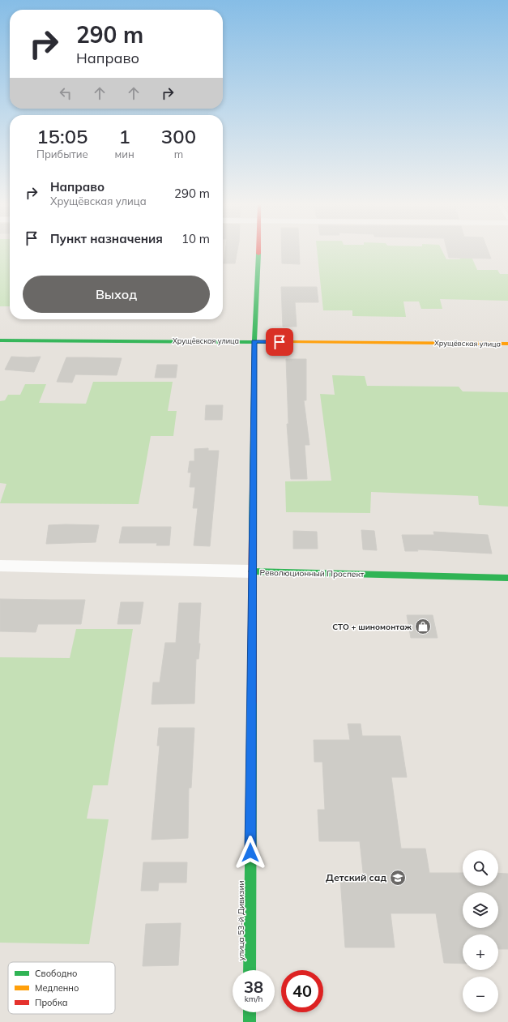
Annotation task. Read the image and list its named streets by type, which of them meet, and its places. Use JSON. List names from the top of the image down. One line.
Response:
{"streets":{"street":["Хрущёвская улица","Революционный Проспект","улица 53-й Дивизии"]},"crossings":[["Хрущёвская улица","улица 53-й Дивизии"],["Революционный Проспект","улица 53-й Дивизии"]],"places":{"shop":["СТО + шиномонтаж"],"school or university":["Детский сад"]},"legend":["Свободно","Медленно","Пробка"],"page":{"turn":["290 m","Направо"],"eta":["15:05","Прибытие","1","мин","300","m"],"list":[{"name":"Направо","note":"Хрущёвская улица","value":"290 m"},{"name":"Пункт назначения","value":"10 m"}],"buttons":"Выход","map_buttons":["+","−"],"speed":"38 km/h","limit":"40"}}
